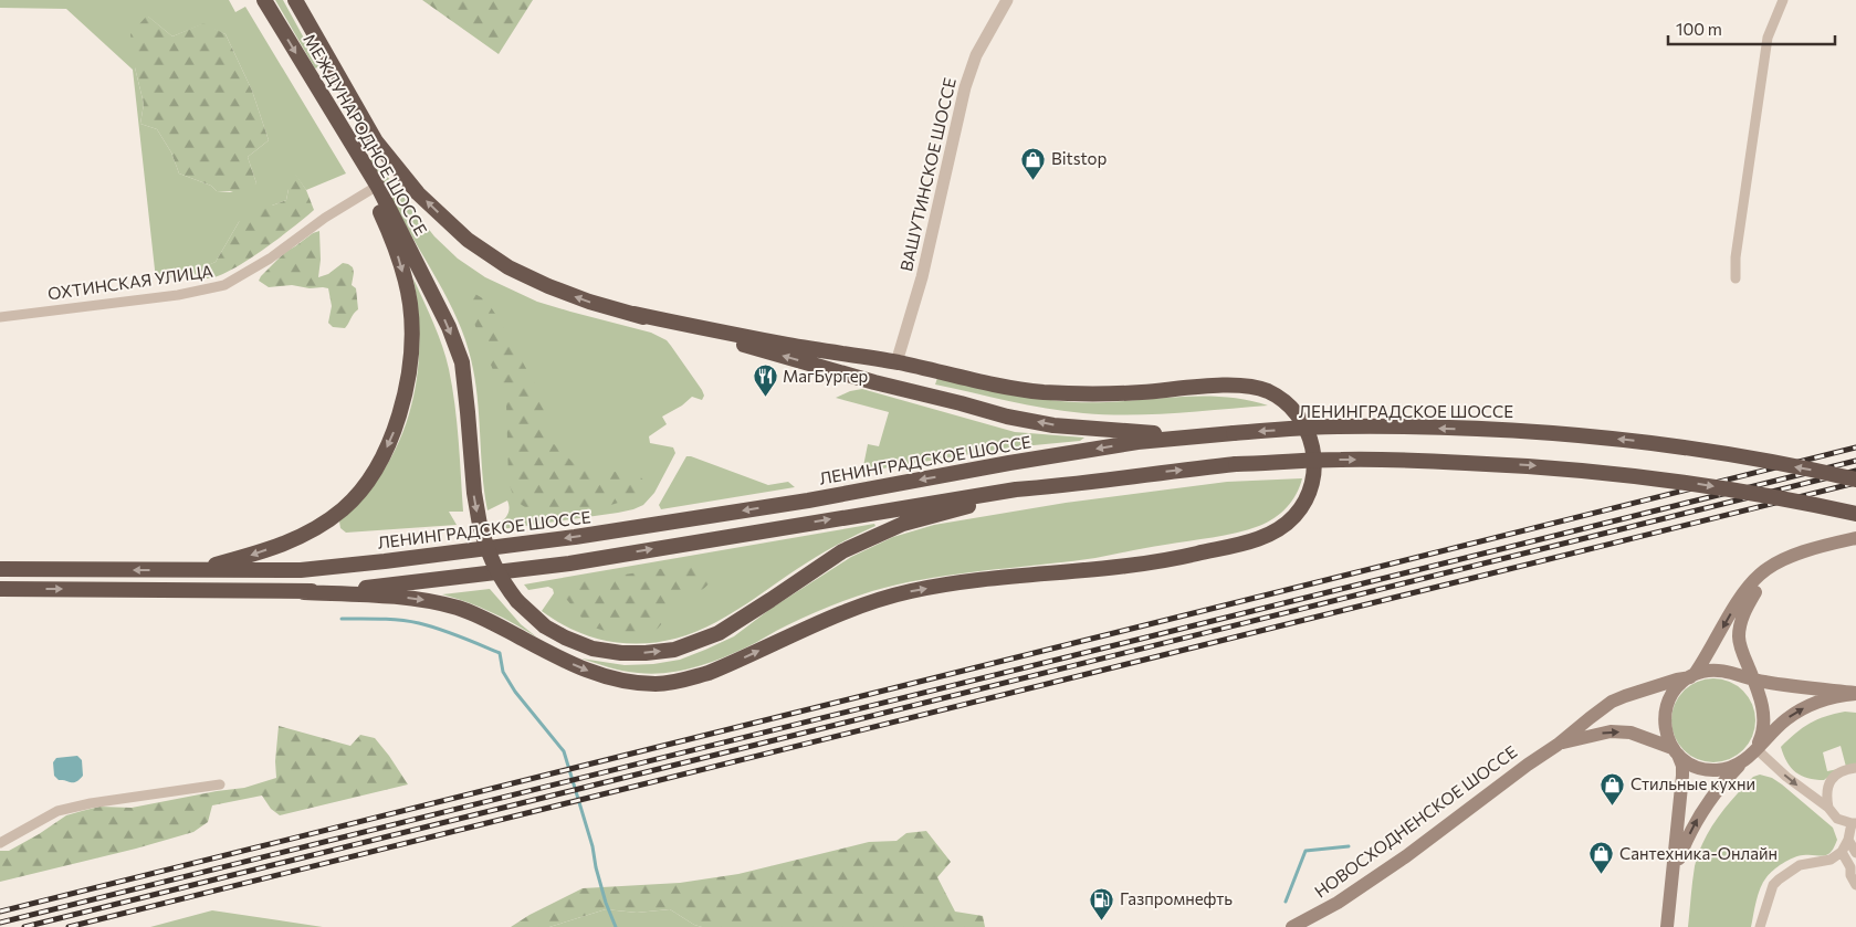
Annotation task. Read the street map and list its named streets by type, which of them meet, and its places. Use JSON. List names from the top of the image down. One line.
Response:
{"streets":{"highway":["МЕЖДУНАРОДНОЕ ШОССЕ","ЛЕНИНГРАДСКОЕ ШОССЕ"],"main road":["НОВОСХОДНЕНСКОЕ ШОССЕ"],"street":["ВАШУТИНСКОЕ ШОССЕ","ОХТИНСКАЯ УЛИЦА"]},"crossings":[["МЕЖДУНАРОДНОЕ ШОССЕ","ЛЕНИНГРАДСКОЕ ШОССЕ"]],"places":{"shop":["Bitstop","Стильные кухни","Сантехника-Онлайн"],"restaurant":["МагБургер"],"fuel station":["Газпромнефть"]},"scale_bar":"100 m"}
